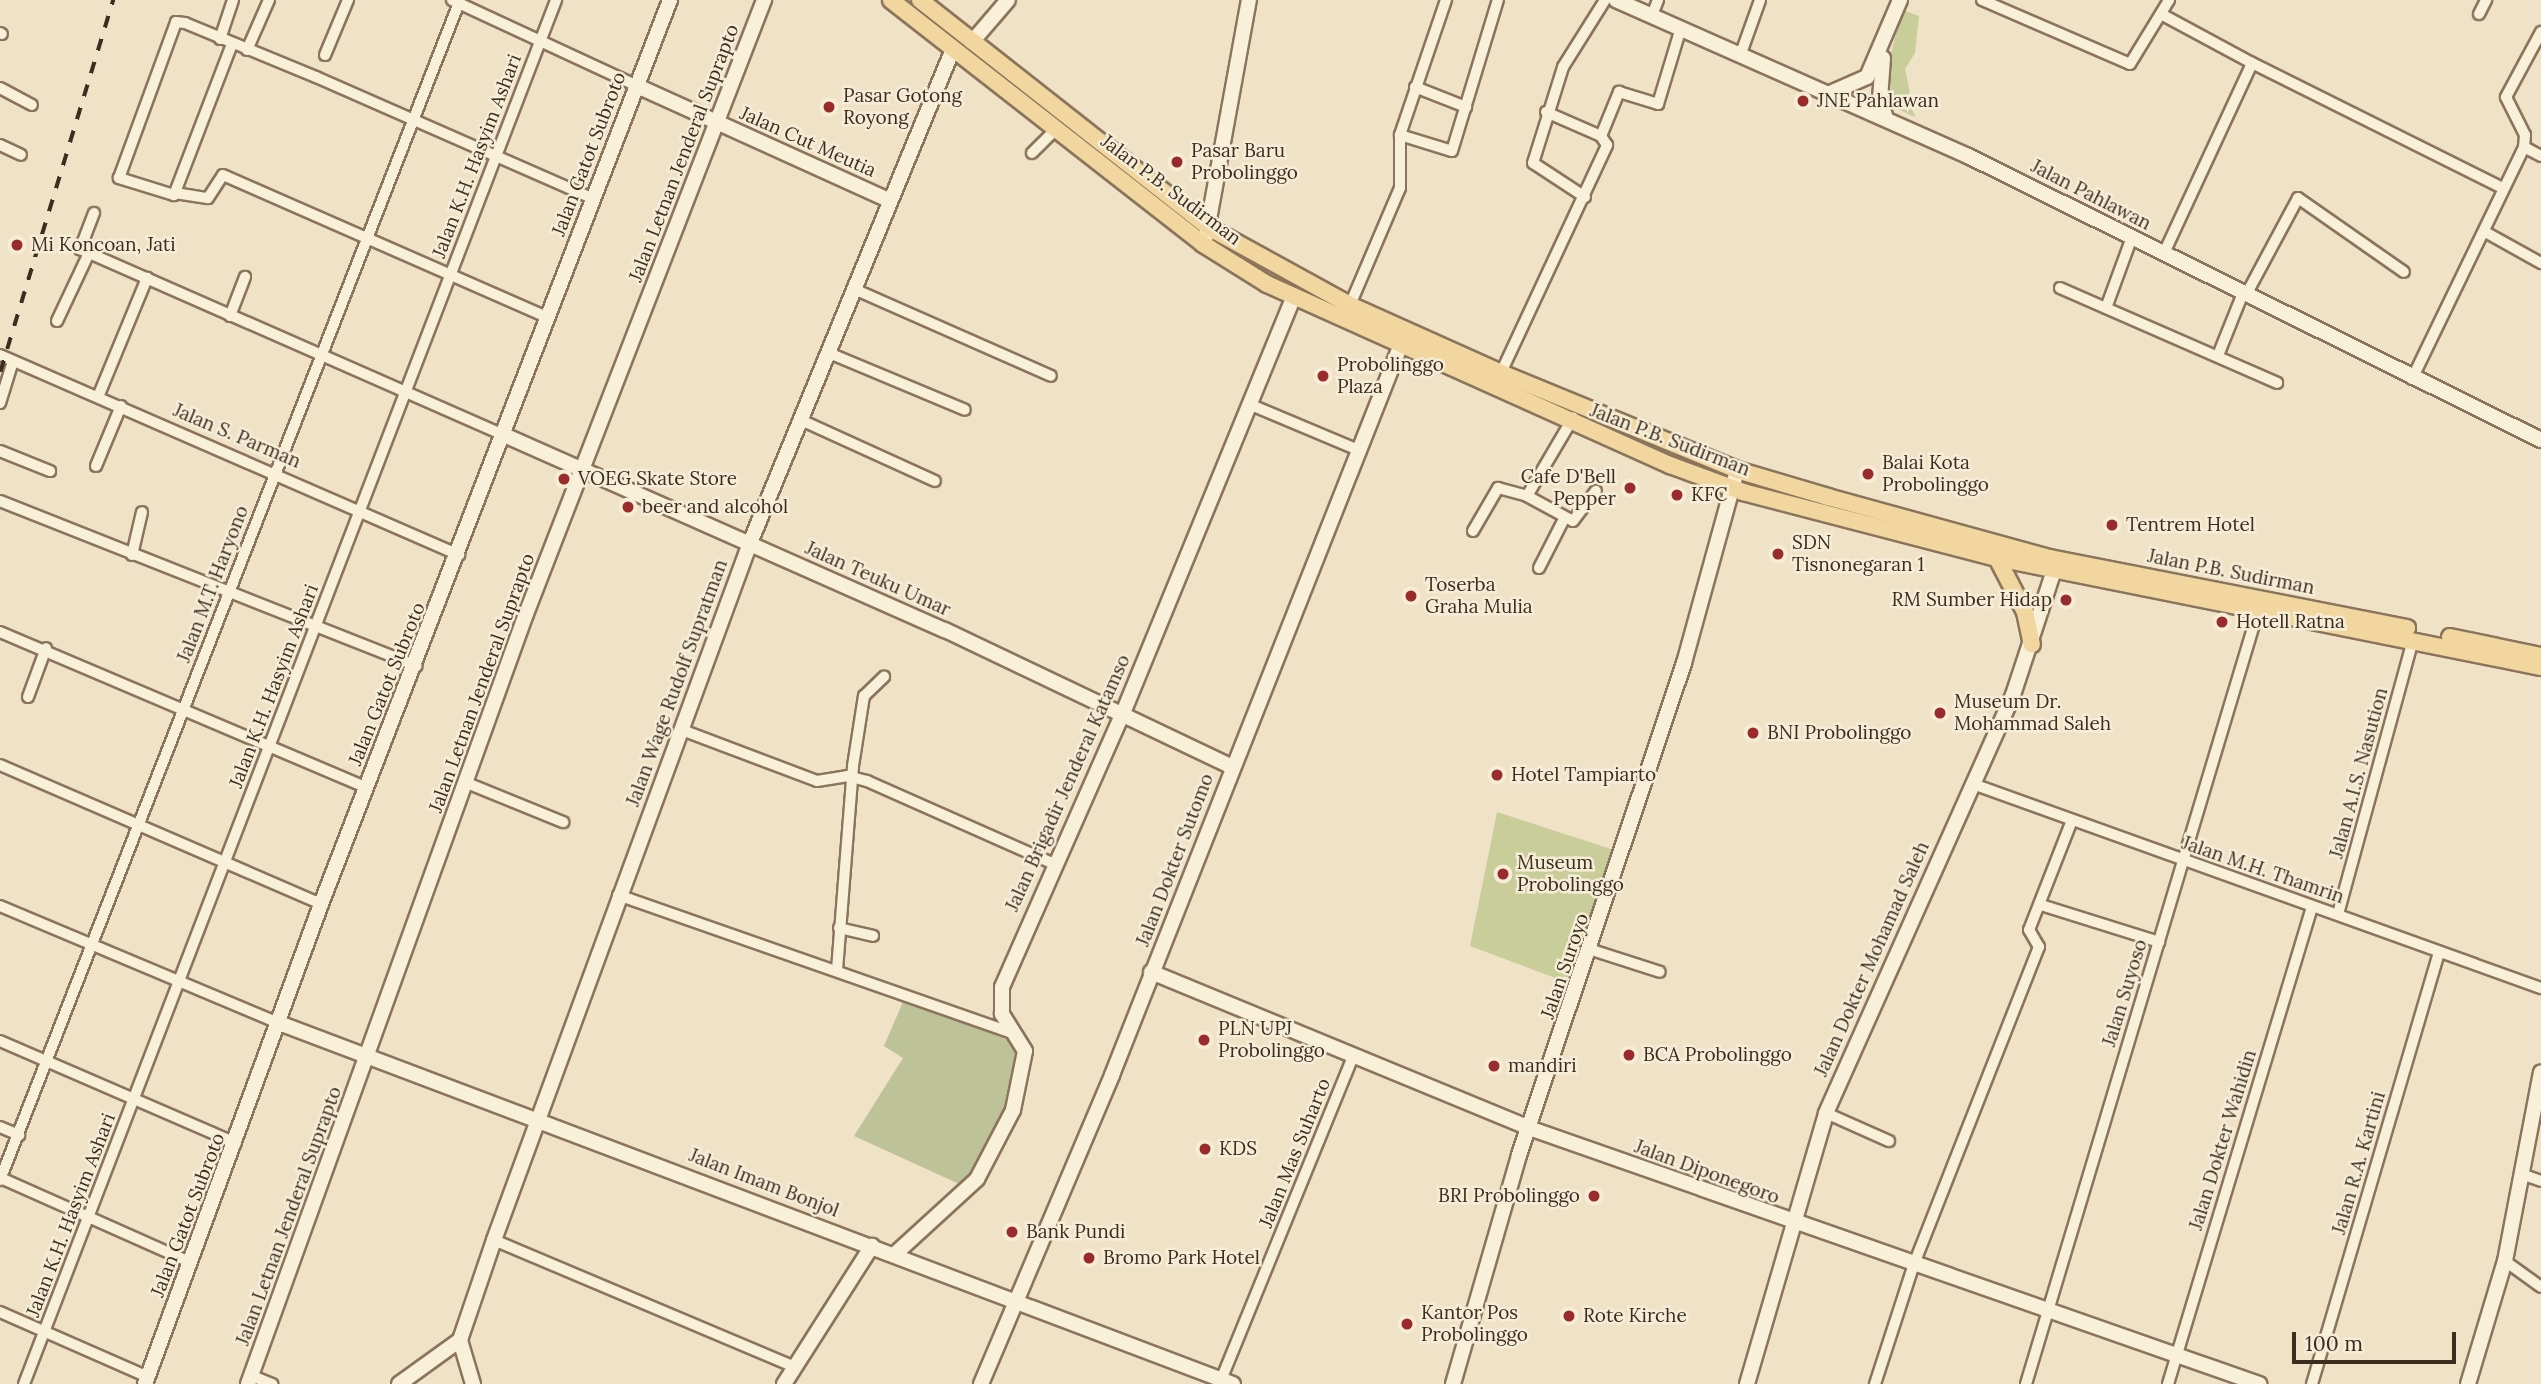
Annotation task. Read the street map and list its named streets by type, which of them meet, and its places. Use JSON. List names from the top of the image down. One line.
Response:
{"streets":{"main road":["Jalan P.B. Sudirman"],"street":["Jalan Cut Meutia","Jalan Letnan Jenderal Suprapto","Jalan Gatot Subroto","Jalan K.H. Hasyim Ashari","Jalan Pahlawan","Jalan S. Parman","Jalan Teuku Umar","Jalan M.T. Haryono","Jalan Wage Rudolf Supratman","Jalan A.I.S. Nasution","Jalan Brigadir Jenderal Katamso","Jalan Dokter Sutomo","Jalan M.H. Thamrin","Jalan Dokter Mohamad Saleh","Jalan Suroyo","Jalan Suyoso","Jalan Dokter Wahidin","Jalan Mas Suharto","Jalan R.A. Kartini","Jalan Diponegoro","Jalan Imam Bonjol"]},"crossings":[["Jalan Cut Meutia","Jalan Letnan Jenderal Suprapto"],["Jalan Cut Meutia","Jalan Gatot Subroto"],["Jalan Cut Meutia","Jalan Wage Rudolf Supratman"],["Jalan Letnan Jenderal Suprapto","Jalan Teuku Umar"],["Jalan Letnan Jenderal Suprapto","Jalan Imam Bonjol"],["Jalan Gatot Subroto","Jalan S. Parman"],["Jalan Gatot Subroto","Jalan Teuku Umar"],["Jalan Gatot Subroto","Jalan Imam Bonjol"],["Jalan K.H. Hasyim Ashari","Jalan S. Parman"],["Jalan P.B. Sudirman","Jalan Wage Rudolf Supratman"],["Jalan P.B. Sudirman","Jalan A.I.S. Nasution"],["Jalan P.B. Sudirman","Jalan Brigadir Jenderal Katamso"],["Jalan P.B. Sudirman","Jalan Dokter Sutomo"],["Jalan P.B. Sudirman","Jalan Dokter Mohamad Saleh"],["Jalan P.B. Sudirman","Jalan Suroyo"],["Jalan P.B. Sudirman","Jalan Suyoso"],["Jalan S. Parman","Jalan M.T. Haryono"],["Jalan Teuku Umar","Jalan Wage Rudolf Supratman"],["Jalan Teuku Umar","Jalan Brigadir Jenderal Katamso"],["Jalan Teuku Umar","Jalan Dokter Sutomo"],["Jalan Wage Rudolf Supratman","Jalan Imam Bonjol"],["Jalan A.I.S. Nasution","Jalan M.H. Thamrin"],["Jalan Brigadir Jenderal Katamso","Jalan Imam Bonjol"],["Jalan Dokter Sutomo","Jalan Diponegoro"],["Jalan Dokter Sutomo","Jalan Imam Bonjol"],["Jalan M.H. Thamrin","Jalan Dokter Mohamad Saleh"],["Jalan M.H. Thamrin","Jalan Suyoso"],["Jalan M.H. Thamrin","Jalan Dokter Wahidin"],["Jalan M.H. Thamrin","Jalan R.A. Kartini"],["Jalan Dokter Mohamad Saleh","Jalan Diponegoro"],["Jalan Suroyo","Jalan Diponegoro"],["Jalan Suyoso","Jalan Diponegoro"],["Jalan Dokter Wahidin","Jalan Diponegoro"],["Jalan Mas Suharto","Jalan Diponegoro"],["Jalan Mas Suharto","Jalan Imam Bonjol"]],"places":["JNE Pahlawan","Pasar Gotong Royong","Pasar Baru Probolinggo","Mi Koncoan, Jati","Probolinggo Plaza","Balai Kota Probolinggo","VOEG Skate Store","Cafe D'Bell Pepper","KFC","beer and alcohol","Tentrem Hotel","SDN Tisnonegaran 1","Toserba Graha Mulia","RM Sumber Hidap","Hotell Ratna","Museum Dr. Mohammad Saleh","BNI Probolinggo","Hotel Tampiarto","Museum Probolinggo","PLN UPJ Probolinggo","BCA Probolinggo","mandiri","KDS","BRI Probolinggo","Bank Pundi","Bromo Park Hotel","Rote Kirche","Kantor Pos Probolinggo"],"scale_bar":"100 m"}
